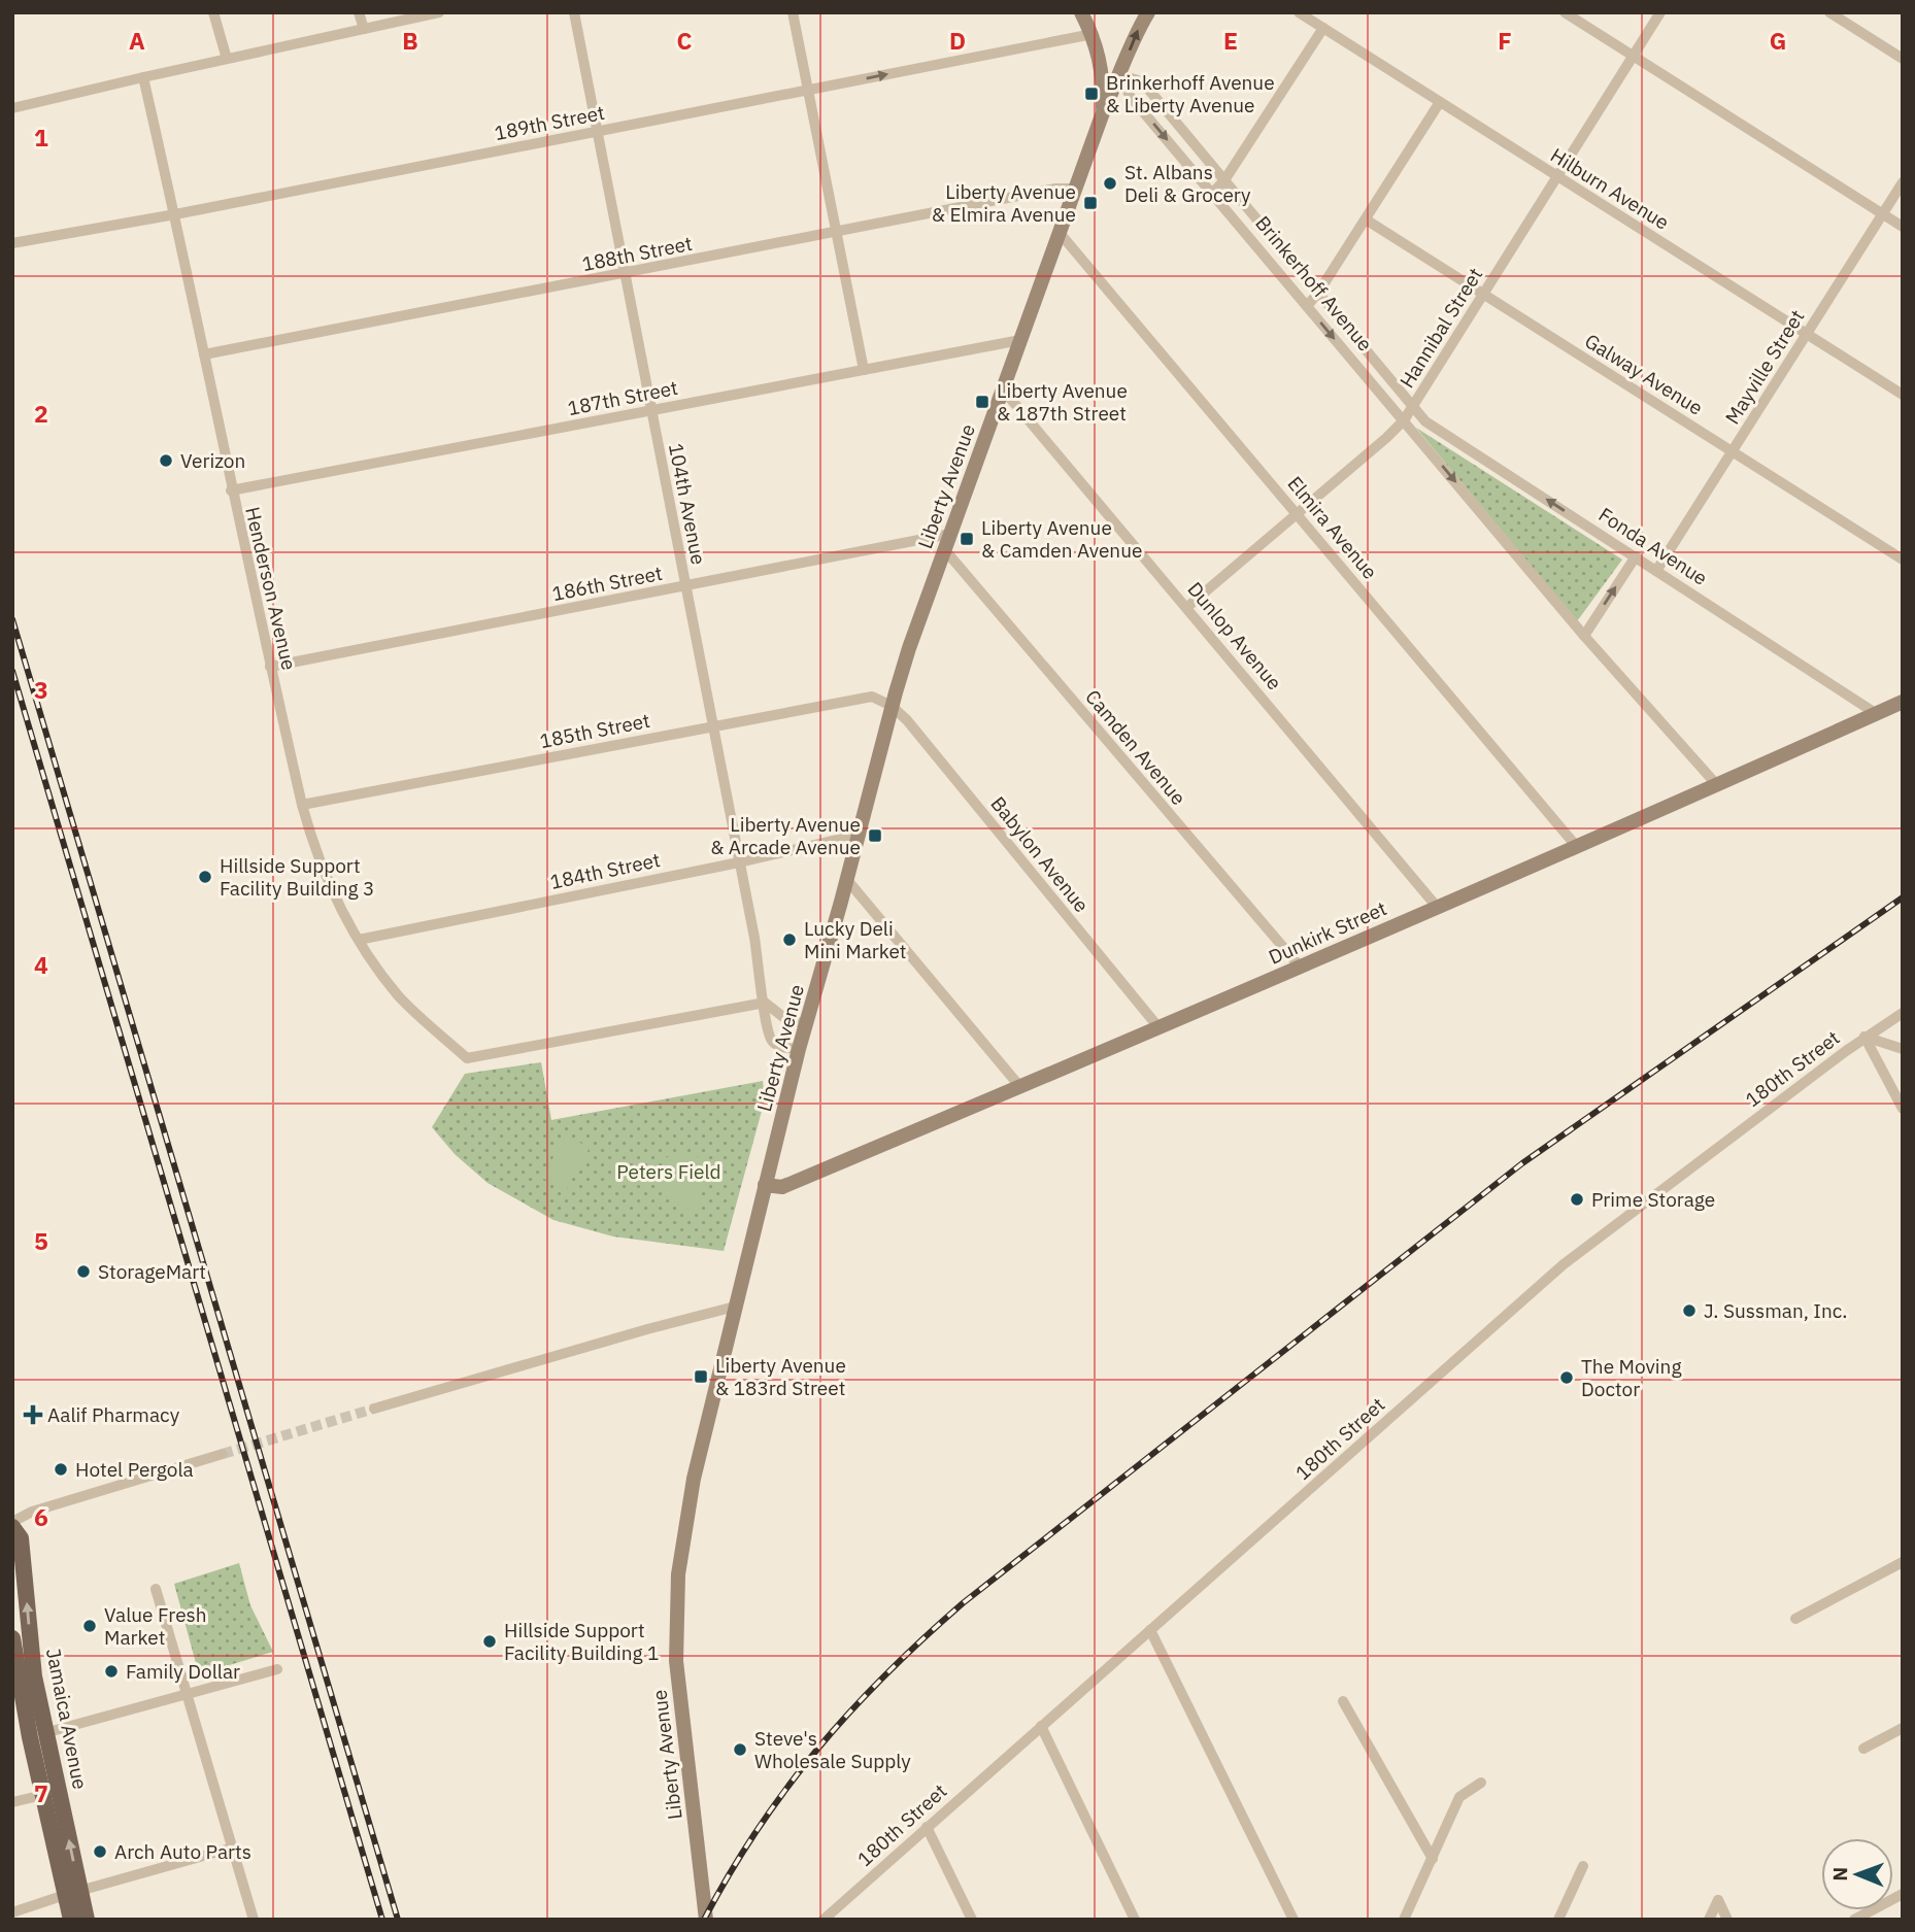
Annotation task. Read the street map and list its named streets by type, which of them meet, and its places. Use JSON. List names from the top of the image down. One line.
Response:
{"streets":{"main road":["Liberty Avenue","Dunkirk Street","Jamaica Avenue"],"street":["189th Street","Hilburn Avenue","188th Street","Brinkerhoff Avenue","Hannibal Street","Mayville Street","Galway Avenue","187th Street","104th Avenue","Elmira Avenue","Fonda Avenue","186th Street","Henderson Avenue","Dunlop Avenue","185th Street","Camden Avenue","Babylon Avenue","184th Street","180th Street"]},"crossings":[["189th Street","104th Avenue"],["189th Street","Henderson Avenue"],["Hilburn Avenue","Hannibal Street"],["Hilburn Avenue","Mayville Street"],["188th Street","Liberty Avenue"],["188th Street","104th Avenue"],["188th Street","Henderson Avenue"],["Brinkerhoff Avenue","Hannibal Street"],["Brinkerhoff Avenue","Liberty Avenue"],["Brinkerhoff Avenue","Fonda Avenue"],["Brinkerhoff Avenue","Dunkirk Street"],["Hannibal Street","Galway Avenue"],["Hannibal Street","Elmira Avenue"],["Hannibal Street","Fonda Avenue"],["Hannibal Street","Dunlop Avenue"],["Mayville Street","Galway Avenue"],["Mayville Street","Fonda Avenue"],["187th Street","Liberty Avenue"],["187th Street","104th Avenue"],["187th Street","Henderson Avenue"],["Liberty Avenue","104th Avenue"],["Liberty Avenue","Elmira Avenue"],["Liberty Avenue","186th Street"],["Liberty Avenue","Dunlop Avenue"],["Liberty Avenue","185th Street"],["Liberty Avenue","Camden Avenue"],["Liberty Avenue","Babylon Avenue"],["Liberty Avenue","184th Street"],["Liberty Avenue","Dunkirk Street"],["104th Avenue","186th Street"],["104th Avenue","Henderson Avenue"],["104th Avenue","185th Street"],["104th Avenue","184th Street"],["Elmira Avenue","Dunkirk Street"],["Fonda Avenue","Dunkirk Street"],["186th Street","Henderson Avenue"],["Henderson Avenue","185th Street"],["Henderson Avenue","184th Street"],["Dunlop Avenue","Dunkirk Street"],["185th Street","Babylon Avenue"],["Camden Avenue","Dunkirk Street"],["Babylon Avenue","Dunkirk Street"]],"one_way":["Fonda Avenue"],"parks":["Peters Field"],"places":{"transit":["Brinkerhoff Avenue & Liberty Avenue","Liberty Avenue & Elmira Avenue","Liberty Avenue & 187th Street","Liberty Avenue & Camden Avenue","Liberty Avenue & Arcade Avenue","Liberty Avenue & 183rd Street"],"other":["St. Albans Deli & Grocery","Verizon","Hillside Support Facility Building 3","Lucky Deli Mini Market","Prime Storage","StorageMart","J. Sussman, Inc.","The Moving Doctor","Hotel Pergola","Value Fresh Market","Hillside Support Facility Building 1","Family Dollar","Steve's Wholesale Supply","Arch Auto Parts"],"health":["Aalif Pharmacy"]},"north":"left","grid":{"columns":["A","B","C","D","E","F","G"],"rows":["1","2","3","4","5","6","7"]}}
